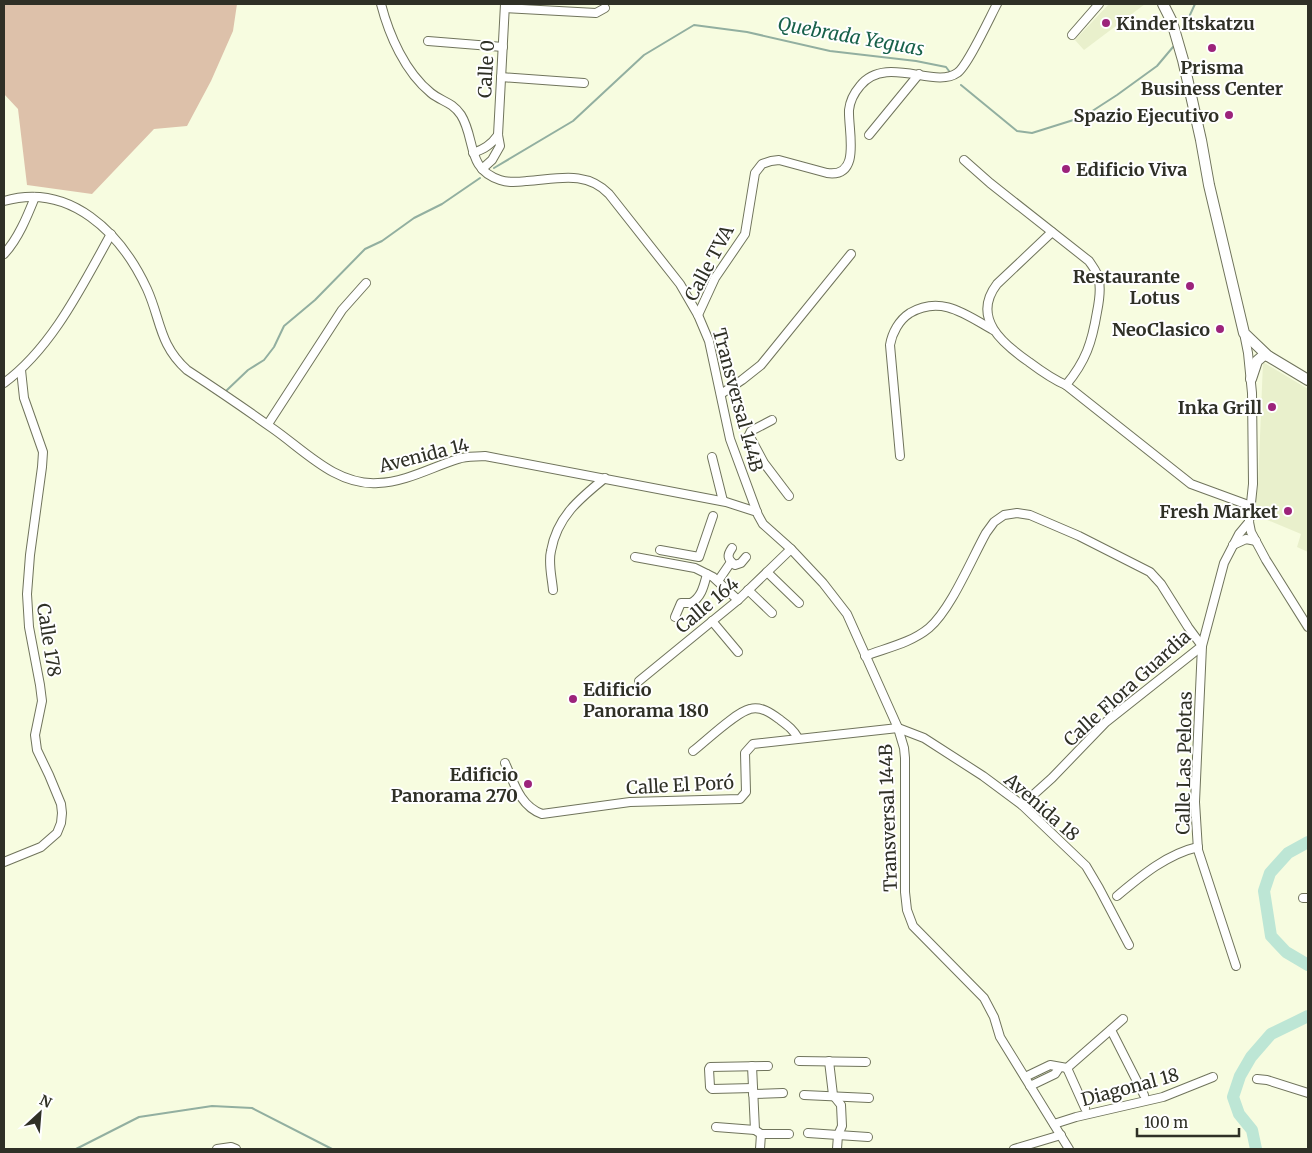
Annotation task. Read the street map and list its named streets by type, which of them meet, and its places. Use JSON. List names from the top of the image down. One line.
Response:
{"streets":{"street":["Calle 0","Calle TVA","Transversal 144B","Avenida 14","Calle 164","Calle 178","Calle Flora Guardia","Calle Las Pelotas","Calle El Poró","Avenida 18","Diagonal 18"]},"crossings":[["Calle 0","Transversal 144B"],["Calle TVA","Transversal 144B"],["Transversal 144B","Avenida 14"],["Transversal 144B","Calle 164"],["Transversal 144B","Calle El Poró"],["Transversal 144B","Avenida 18"],["Transversal 144B","Diagonal 18"],["Calle Flora Guardia","Calle Las Pelotas"],["Calle Flora Guardia","Avenida 18"],["Calle El Poró","Avenida 18"]],"water":["Quebrada Yeguas"],"places":["Kinder Itskatzu","Prisma Business Center","Spazio Ejecutivo","Edificio Viva","Restaurante Lotus","NeoClasico","Inka Grill","Fresh Market","Edificio Panorama 180","Edificio Panorama 270"],"scale_bar":"100 m","north":"top right"}
